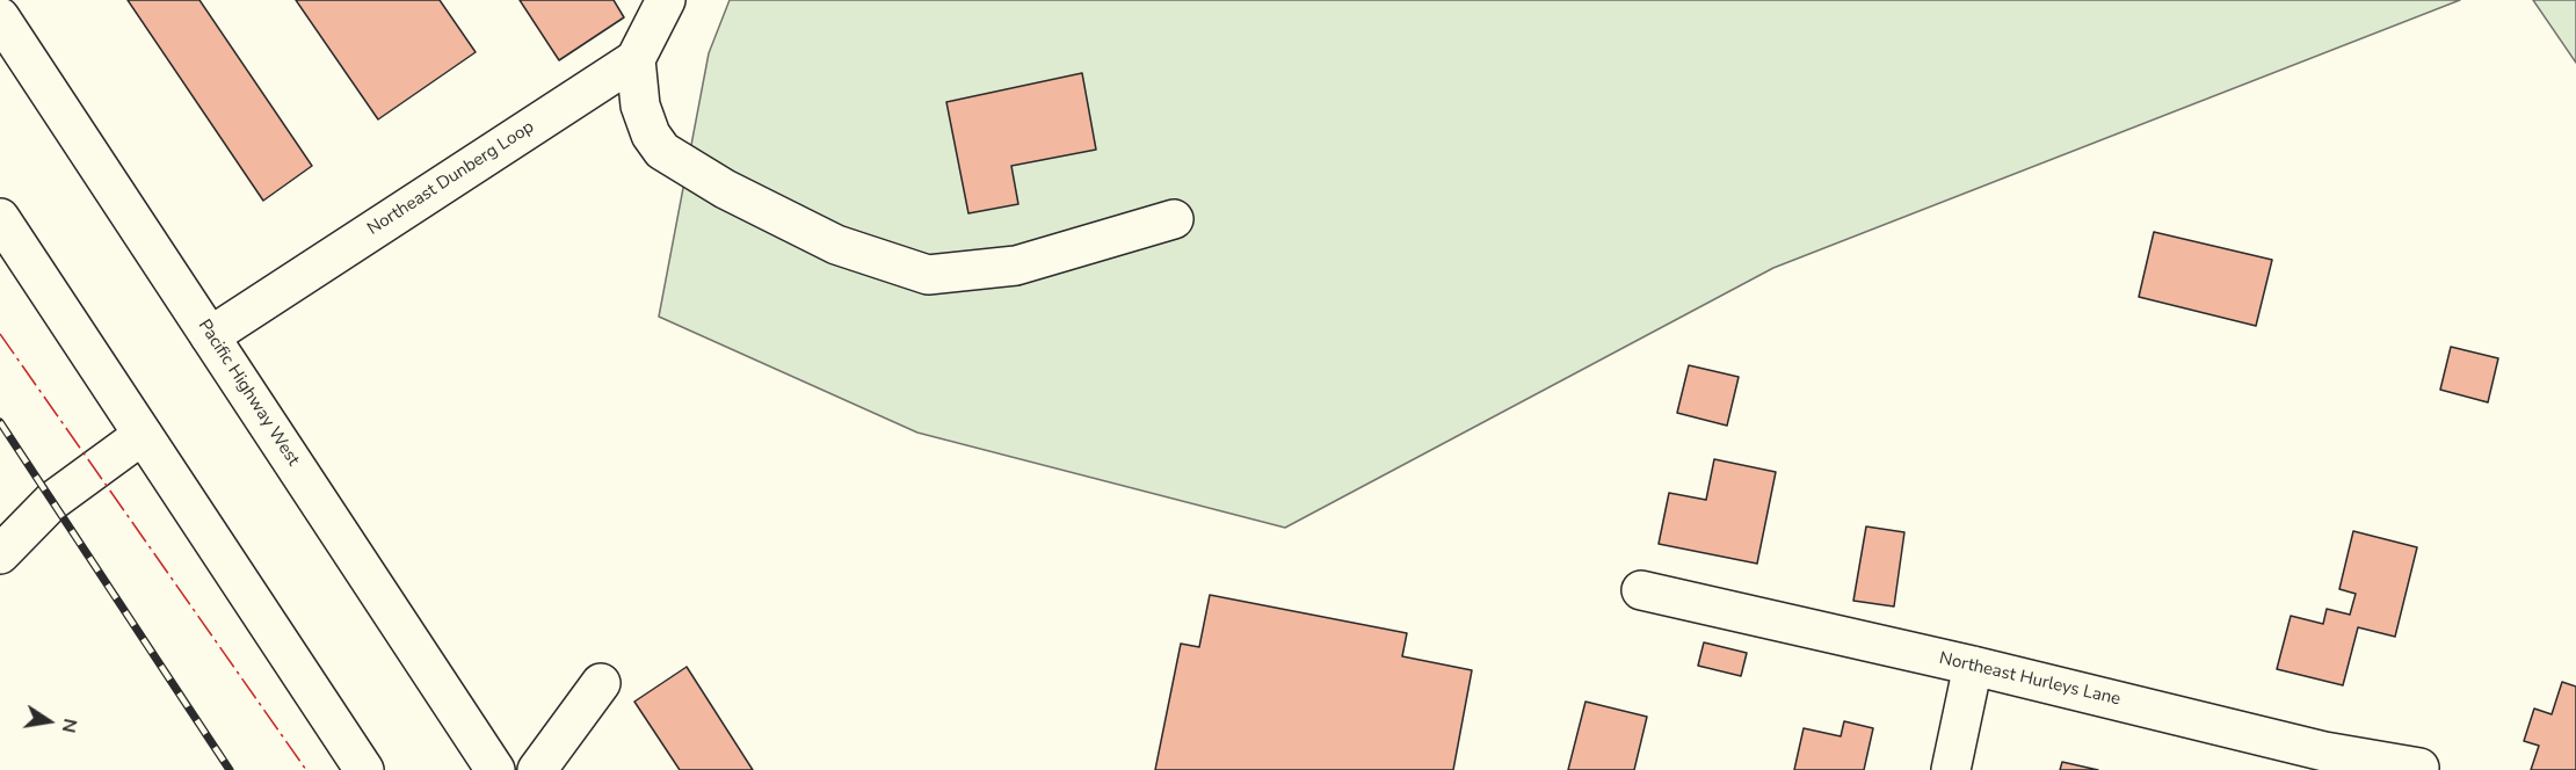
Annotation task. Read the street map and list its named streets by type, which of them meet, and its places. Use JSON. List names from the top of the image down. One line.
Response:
{"streets":{"main road":["Northeast Dunberg Loop","Pacific Highway West","Northeast Hurleys Lane"]},"crossings":[["Northeast Dunberg Loop","Pacific Highway West"]],"north":"right"}
